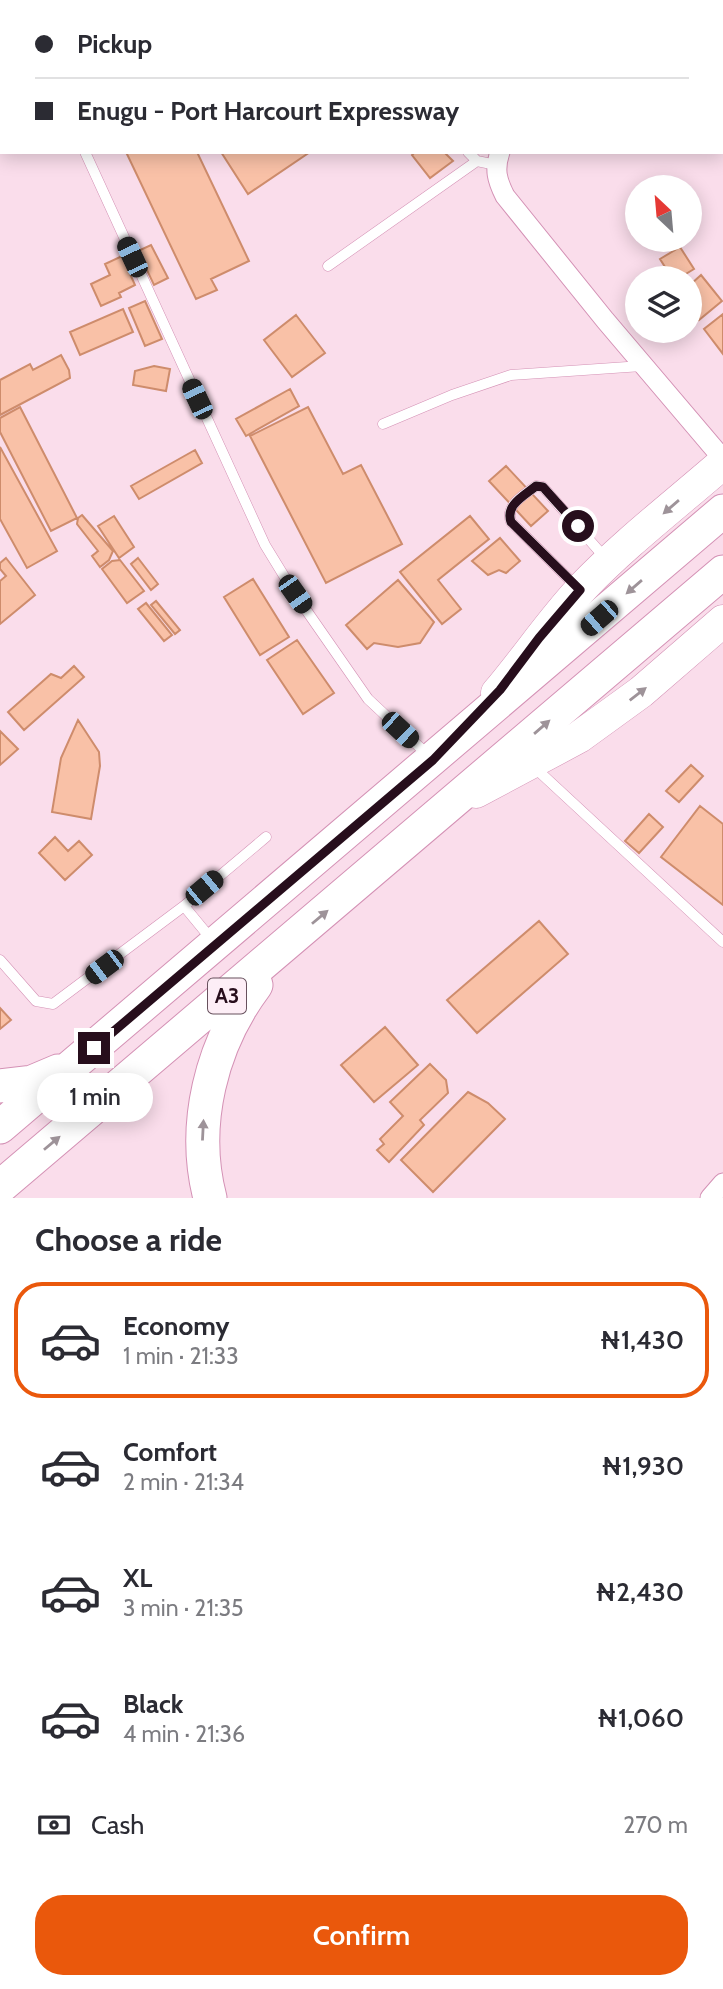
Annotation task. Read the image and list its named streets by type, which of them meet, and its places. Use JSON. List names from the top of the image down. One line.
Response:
{"streets":{"highway":["A3"]},"north":"top left","page":{"banner":["Pickup","Enugu - Port Harcourt Expressway"],"bubble":"1 min","heading":"Choose a ride","list":[{"name":"Economy","note":"1 min · 21:33","value":"₦1,430"},{"name":"Comfort","note":"2 min · 21:34","value":"₦1,930"},{"name":"XL","note":"3 min · 21:35","value":"₦2,430"},{"name":"Black","note":"4 min · 21:36","value":"₦1,060"}],"pay":["Cash","270 m"],"buttons":"Confirm"}}
